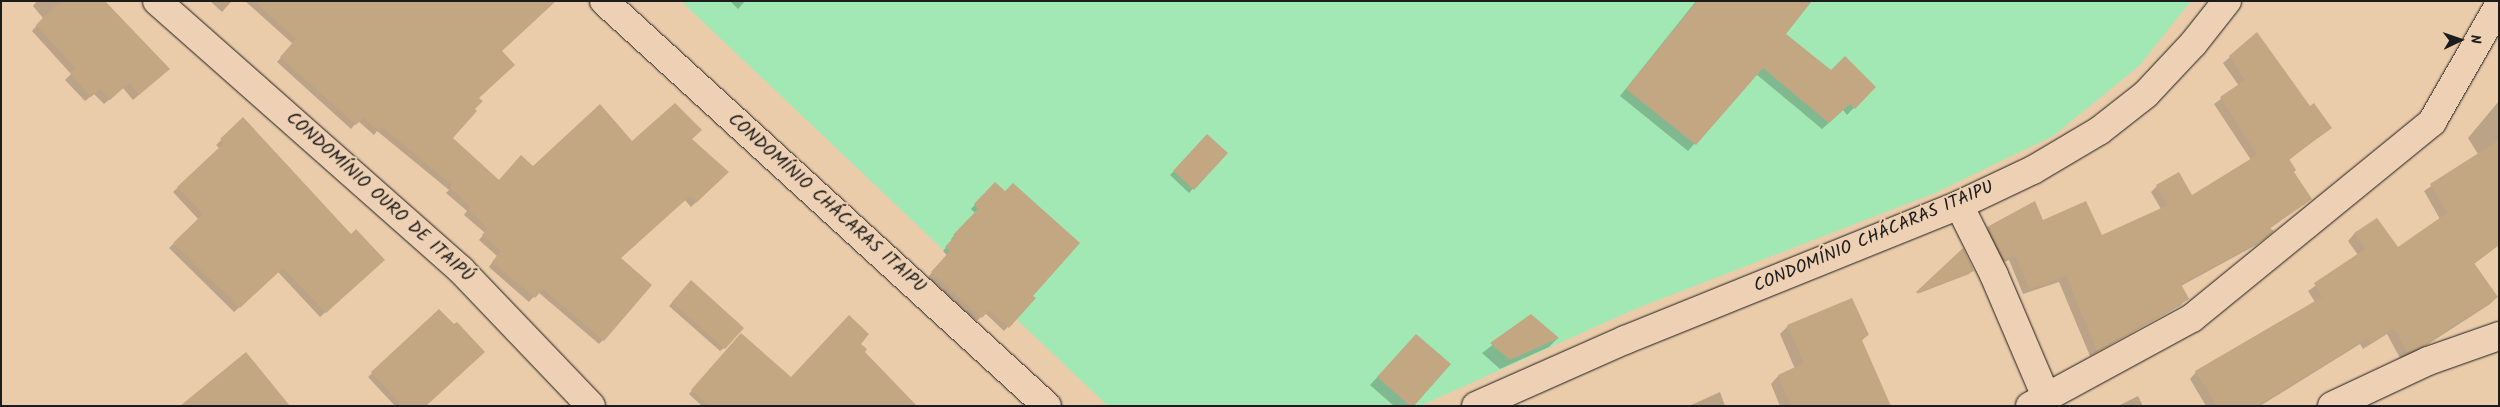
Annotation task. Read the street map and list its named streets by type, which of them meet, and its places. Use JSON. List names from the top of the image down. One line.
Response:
{"streets":{"street":["CONDOMÍNIO OURO DE ITAIPÚ","CONDOMÍNIO CHÁCARAS ITAIPU"]},"north":"right"}
